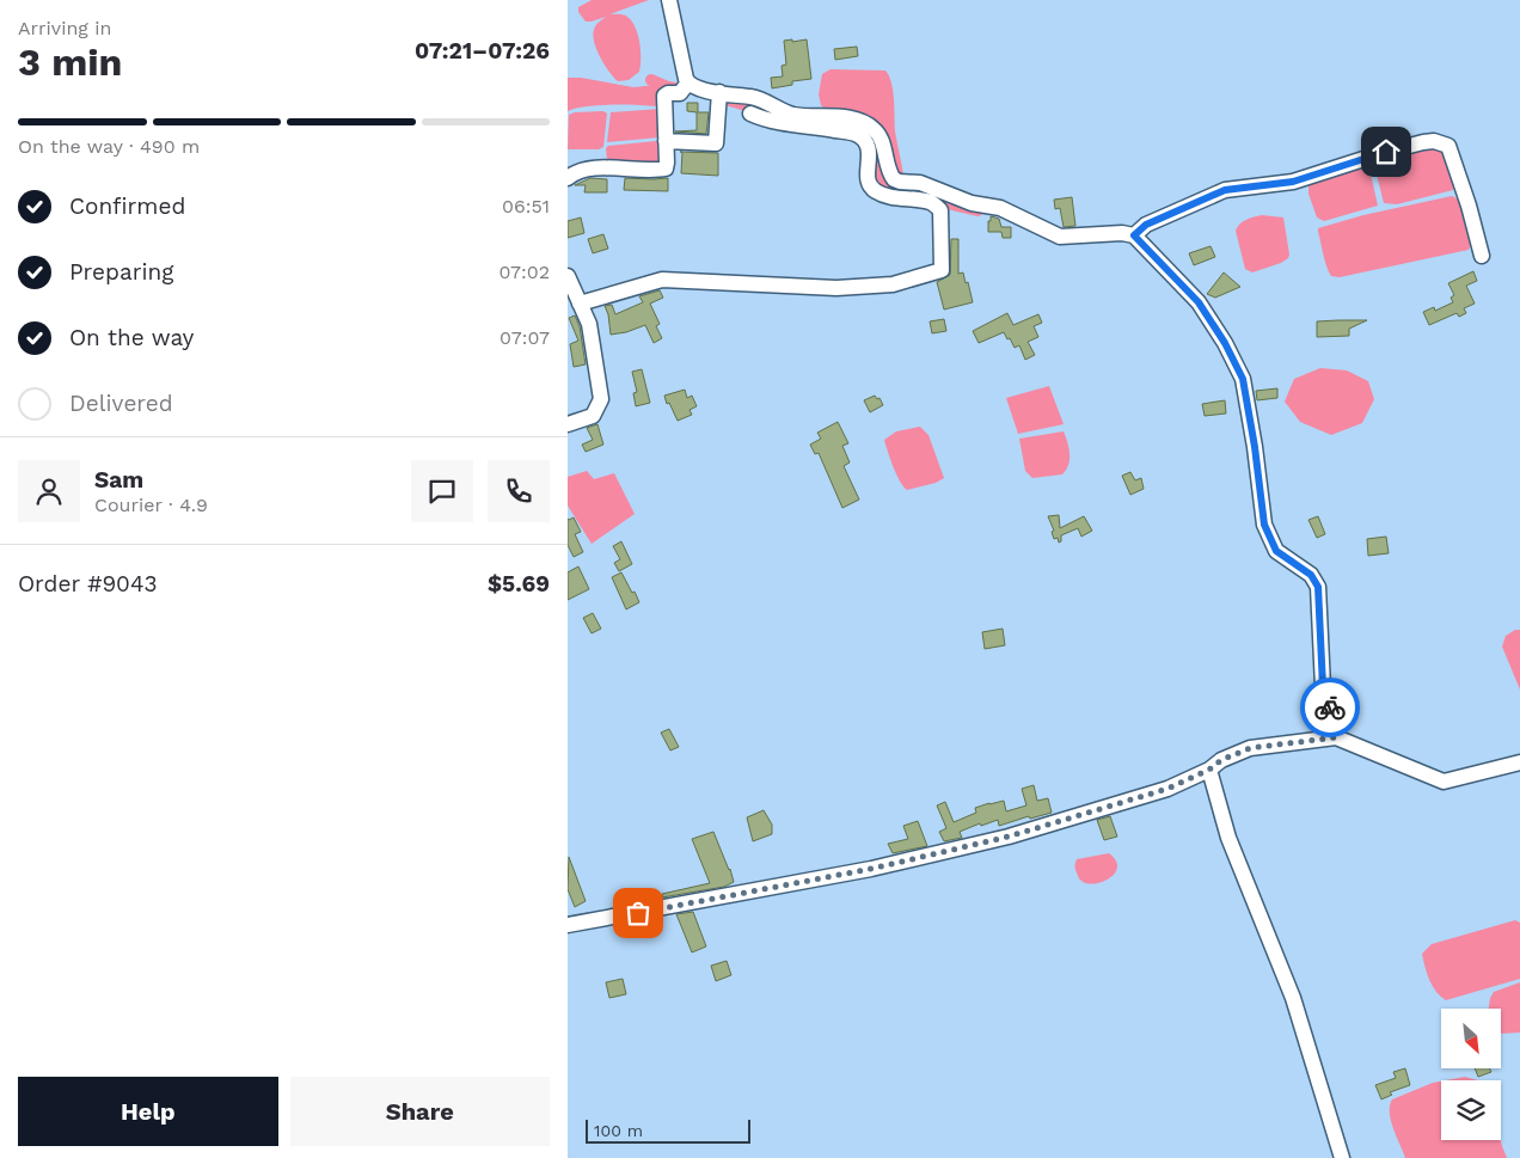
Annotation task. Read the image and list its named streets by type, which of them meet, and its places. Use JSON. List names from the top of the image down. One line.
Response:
{"scale_bar":"100 m","north":"bottom right","page":{"heading":["3 min","Arriving in","07:21–07:26"],"panel":["Sam","Courier · 4.9","Order #9043","$5.69"],"bar":"On the way · 490 m","list":[["Confirmed","06:51"],["Preparing","07:02"],["On the way","07:07"],"Delivered"],"buttons":["Help","Share"],"scale":"100 m"}}
